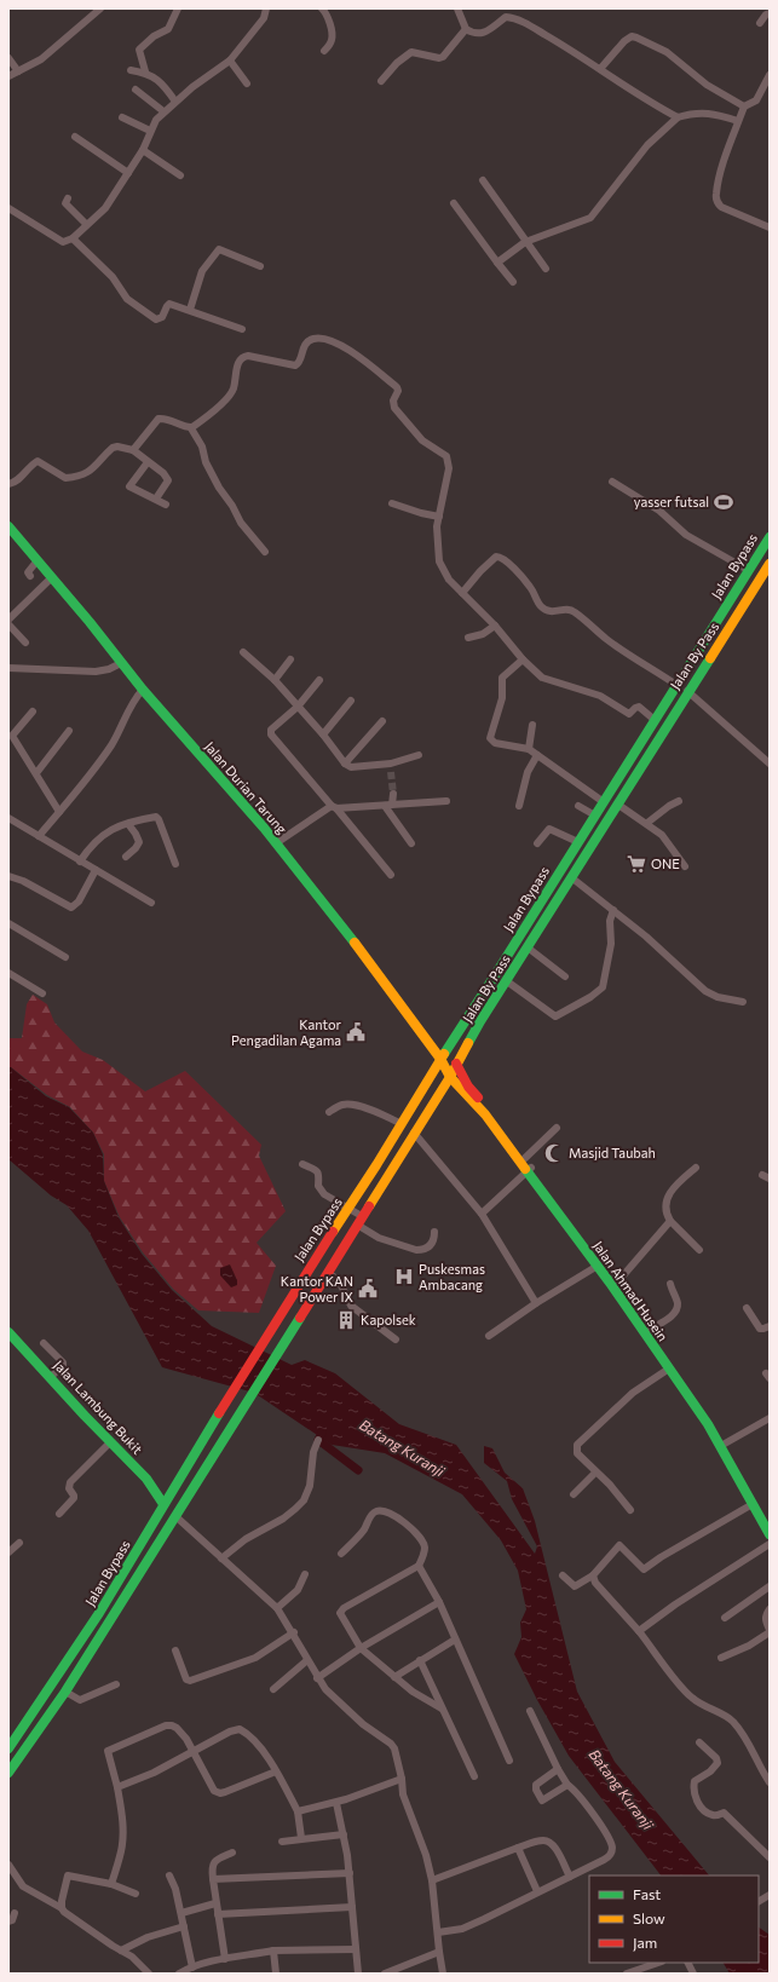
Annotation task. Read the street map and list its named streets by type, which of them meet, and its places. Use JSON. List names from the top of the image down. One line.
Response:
{"streets":{"main road":["Jalan Bypass","Jalan By Pass","Jalan Durian Tarung","Jalan Ahmad Husein","Jalan Lambung Bukit"]},"crossings":[["Jalan Bypass","Jalan Durian Tarung"],["Jalan Bypass","Jalan Lambung Bukit"],["Jalan By Pass","Jalan Durian Tarung"],["Jalan By Pass","Jalan Ahmad Husein"],["Jalan Durian Tarung","Jalan Ahmad Husein"]],"water":["Batang Kuranji"],"places":{"sports":["yasser futsal"],"supermarket":["ONE"],"public building":["Kantor Pengadilan Agama","Kantor KAN Power IX"],"mosque":["Masjid Taubah"],"hospital":["Puskesmas Ambacang"],"building":["Kapolsek"]},"legend":["Fast","Slow","Jam"]}
